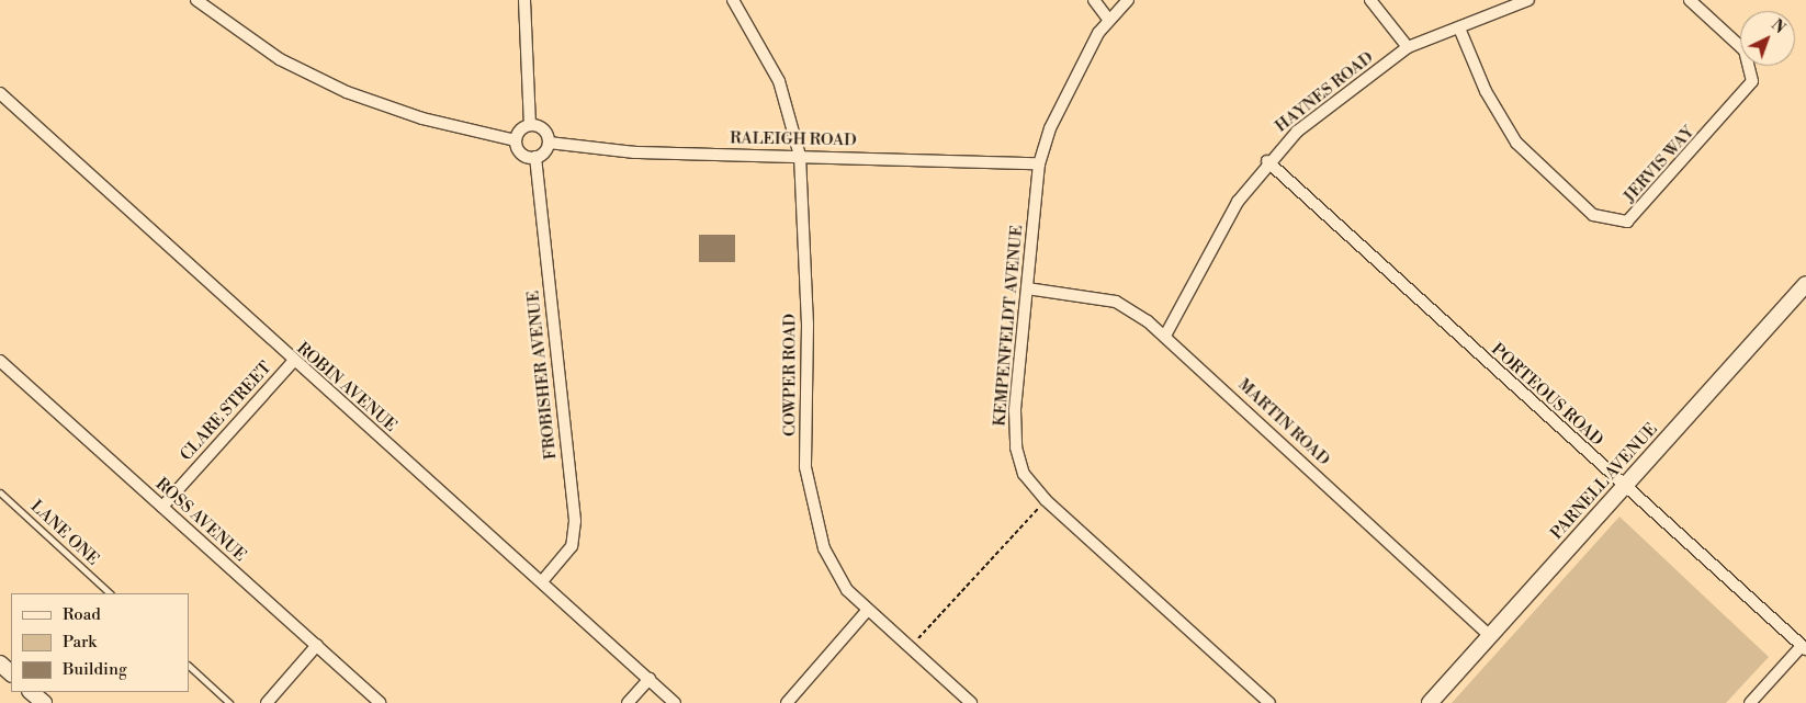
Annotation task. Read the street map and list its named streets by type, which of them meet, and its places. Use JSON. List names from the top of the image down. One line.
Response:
{"streets":{"street":["HAYNES ROAD","RALEIGH ROAD","JERVIS WAY","KEMPENFELDT AVENUE","FROBISHER AVENUE","COWPER ROAD","ROBIN AVENUE","PORTEOUS ROAD","CLARE STREET","MARTIN ROAD","PARNELL AVENUE","ROSS AVENUE"],"lane":["LANE ONE"]},"crossings":[["HAYNES ROAD","JERVIS WAY"],["HAYNES ROAD","PORTEOUS ROAD"],["HAYNES ROAD","MARTIN ROAD"],["RALEIGH ROAD","KEMPENFELDT AVENUE"],["RALEIGH ROAD","FROBISHER AVENUE"],["RALEIGH ROAD","COWPER ROAD"],["KEMPENFELDT AVENUE","MARTIN ROAD"],["FROBISHER AVENUE","ROBIN AVENUE"],["ROBIN AVENUE","CLARE STREET"],["PORTEOUS ROAD","PARNELL AVENUE"],["CLARE STREET","ROSS AVENUE"],["MARTIN ROAD","PARNELL AVENUE"]],"legend":["Road","Park","Building"],"north":"top right"}
